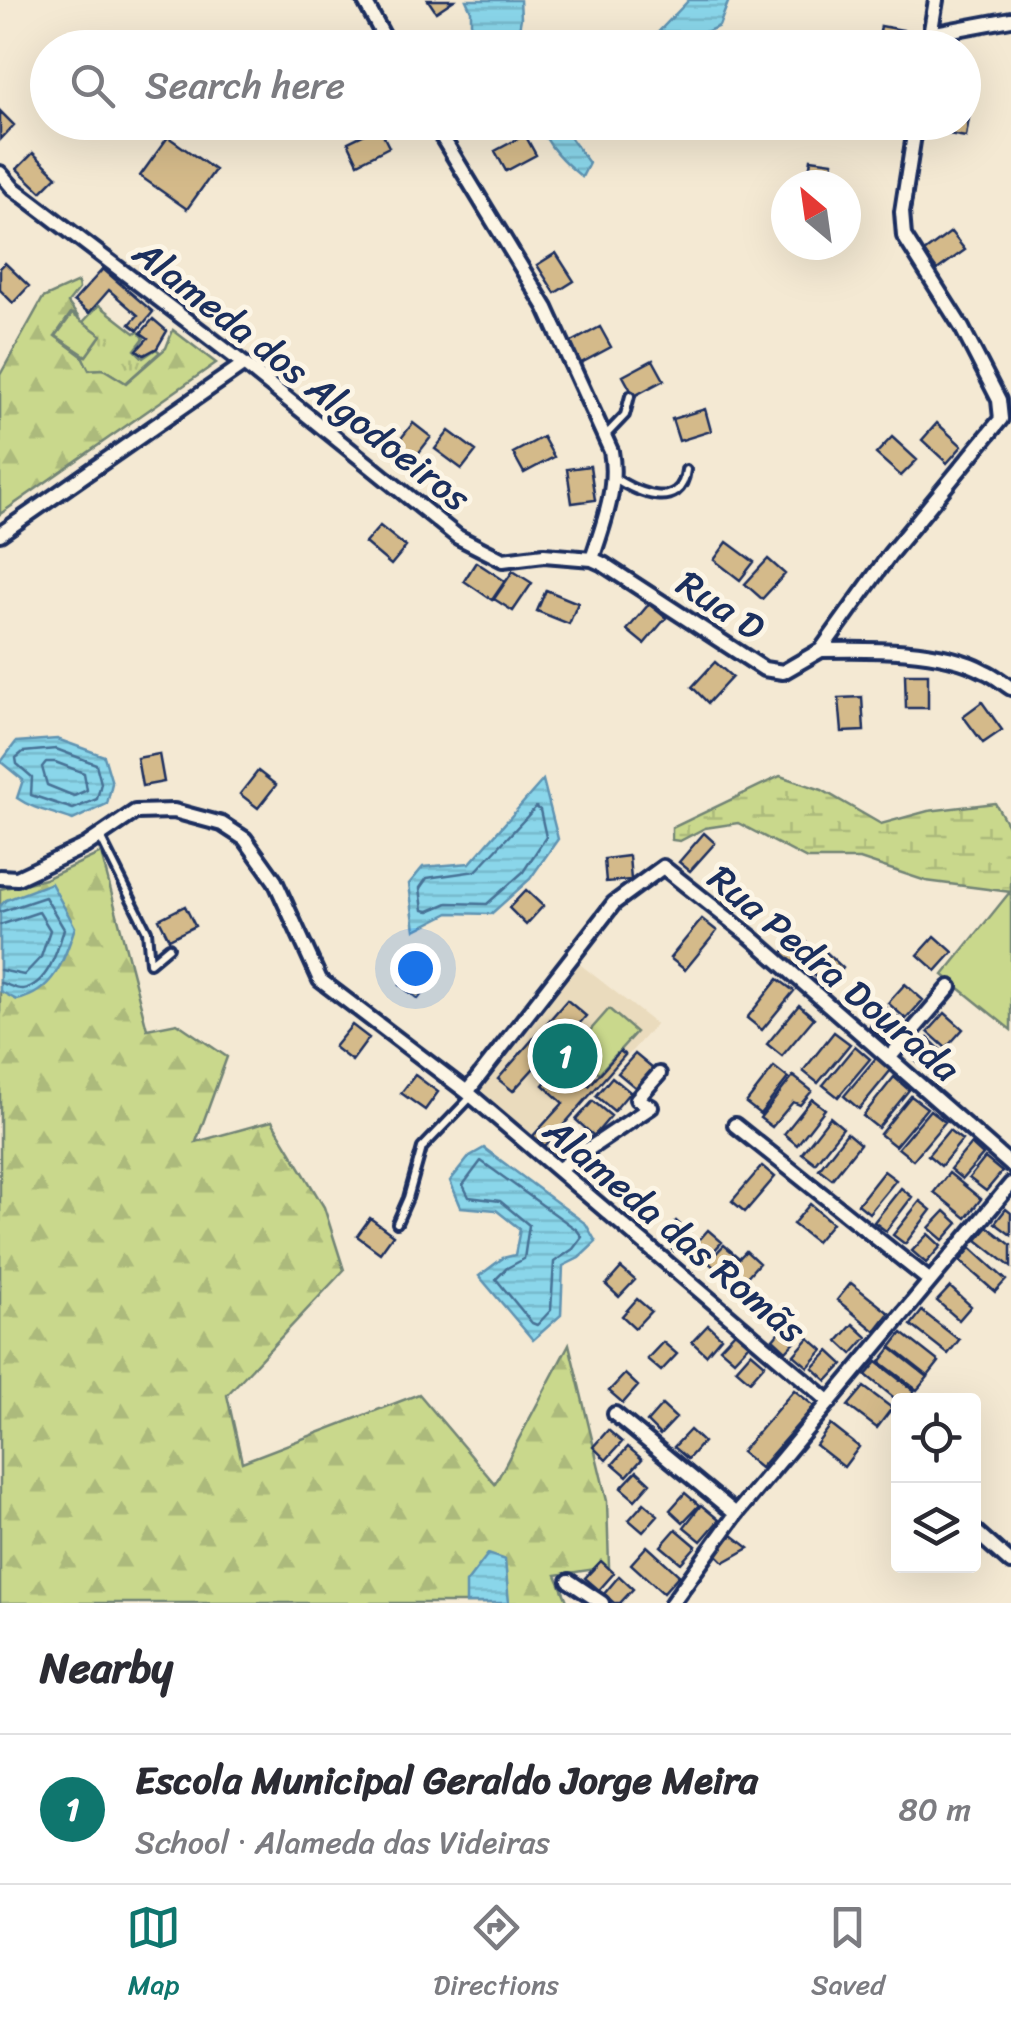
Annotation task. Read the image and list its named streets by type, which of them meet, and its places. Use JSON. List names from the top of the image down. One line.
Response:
{"streets":{"street":["Alameda dos Algodoeiros","Rua D","Rua Pedra Dourada","Alameda das Romãs"]},"crossings":[["Alameda dos Algodoeiros","Rua D"],["Rua Pedra Dourada","Alameda das Romãs"]],"north":"top left","page":{"search":"Search here","pins":"1","heading":"Nearby","list":[{"mark":"1","name":"Escola Municipal Geraldo Jorge Meira","note":"School · Alameda das Videiras","value":"80 m"}],"nav":["Map","Directions","Saved"]}}
